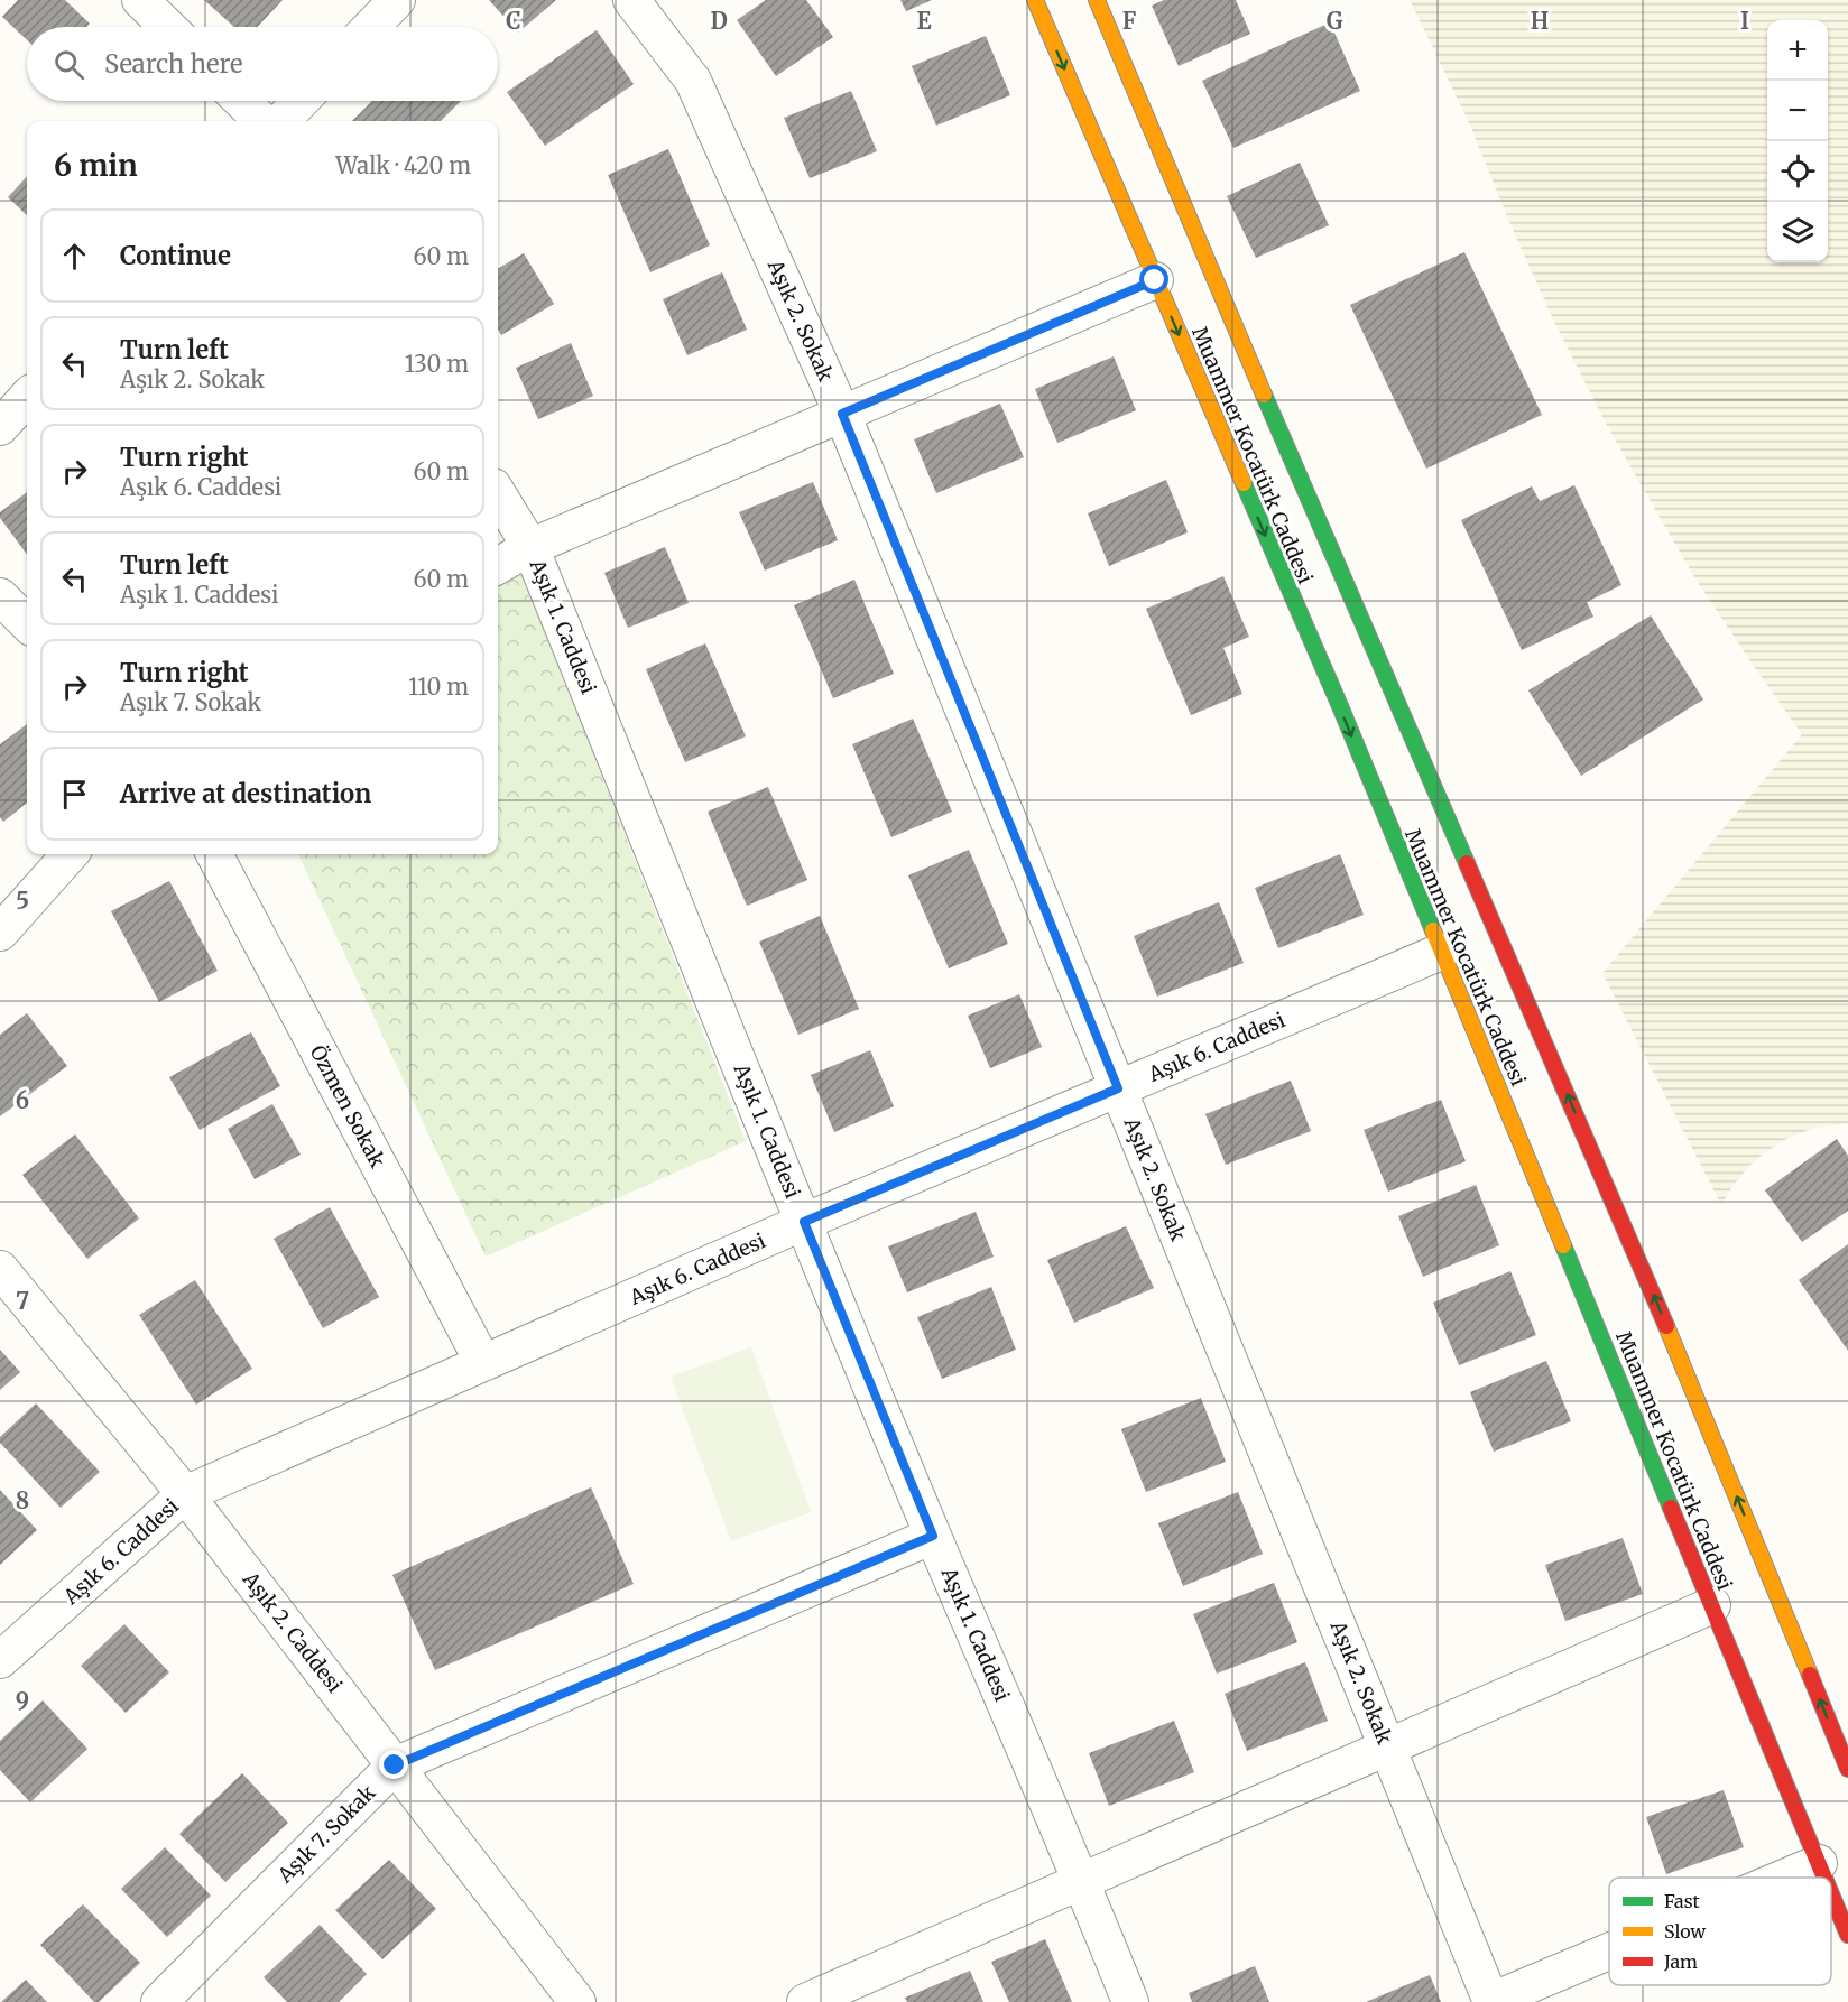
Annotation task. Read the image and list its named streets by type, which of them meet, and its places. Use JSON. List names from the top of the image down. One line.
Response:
{"streets":{"street":["Aşık 2. Sokak","Muammer Kocatürk Caddesi","Aşık 1. Caddesi","Aşık 6. Caddesi","Özmen Sokak","Aşık 2. Caddesi","Aşık 7. Sokak"]},"crossings":[["Aşık 2. Sokak","Aşık 6. Caddesi"],["Muammer Kocatürk Caddesi","Aşık 6. Caddesi"],["Aşık 1. Caddesi","Aşık 6. Caddesi"],["Aşık 1. Caddesi","Aşık 7. Sokak"],["Aşık 6. Caddesi","Özmen Sokak"],["Aşık 6. Caddesi","Aşık 2. Caddesi"],["Aşık 2. Caddesi","Aşık 7. Sokak"]],"legend":["Fast","Slow","Jam"],"page":{"map_buttons":["+","−"],"search":"Search here","heading":["6 min","Walk · 420 m"],"list":[["Continue","60 m"],["Turn left","Aşık 2. Sokak","130 m"],["Turn right","Aşık 6. Caddesi","60 m"],["Turn left","Aşık 1. Caddesi","60 m"],["Turn right","Aşık 7. Sokak","110 m"],"Arrive at destination"]},"grid":{"columns":["C","D","E","F","G","H","I"],"rows":["5","6","7","8","9"]}}
